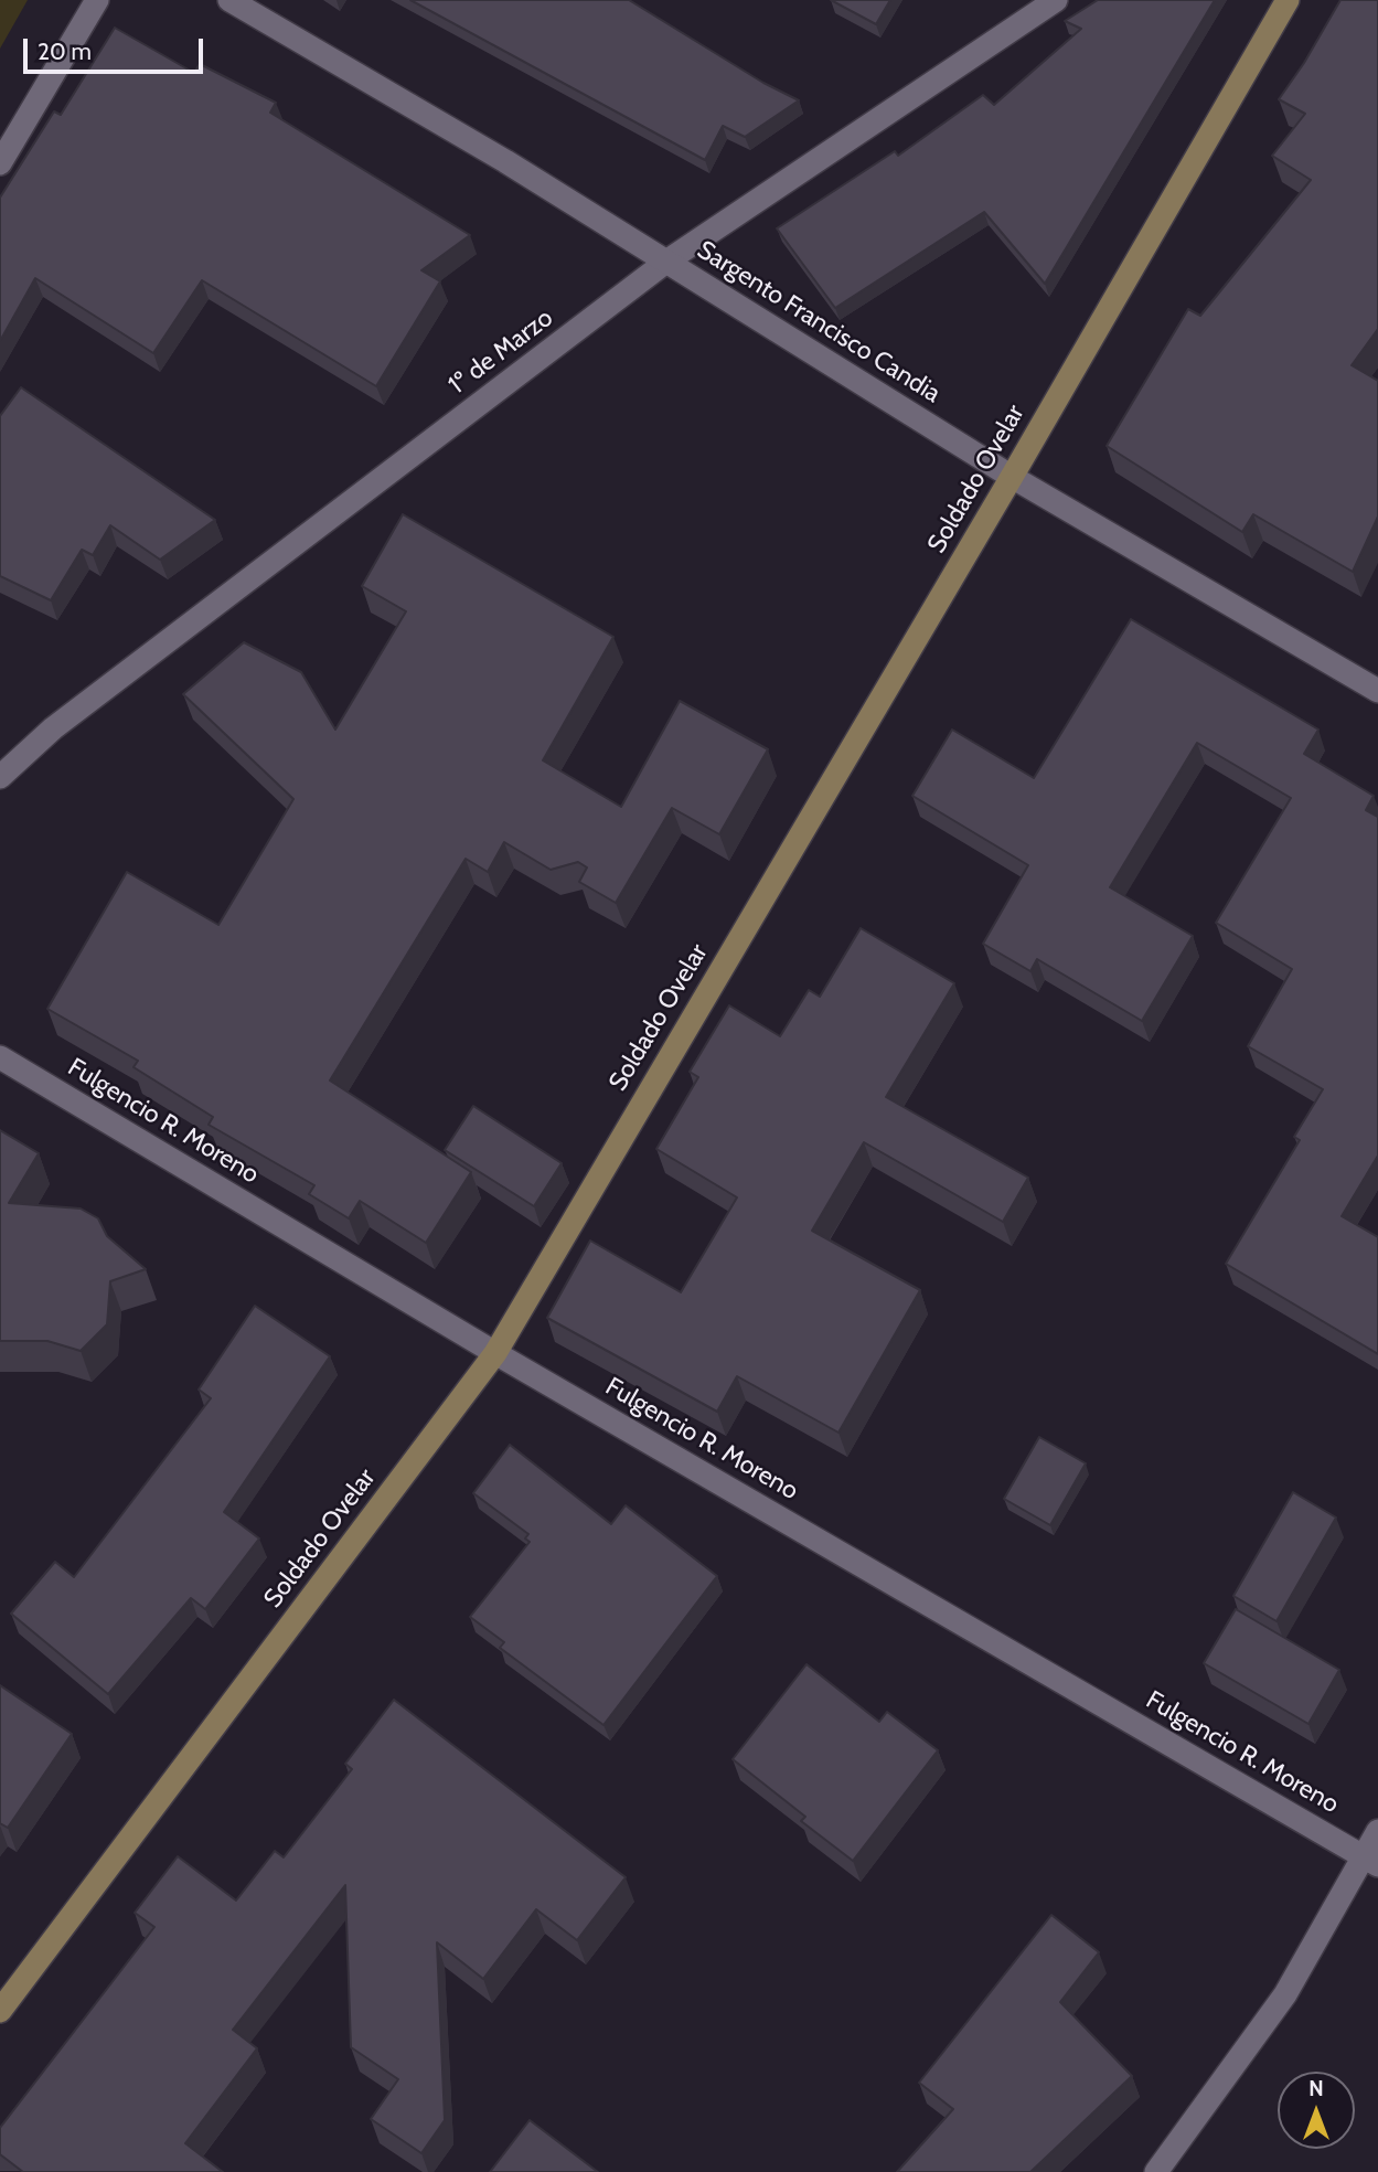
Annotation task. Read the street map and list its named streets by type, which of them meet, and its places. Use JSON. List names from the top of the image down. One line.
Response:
{"streets":{"main road":["Soldado Ovelar"],"street":["Sargento Francisco Candia","1º de Marzo","Fulgencio R. Moreno"]},"crossings":[["Sargento Francisco Candia","1º de Marzo"],["Sargento Francisco Candia","Soldado Ovelar"],["Soldado Ovelar","Fulgencio R. Moreno"]],"scale_bar":"20 m","north":"top"}
